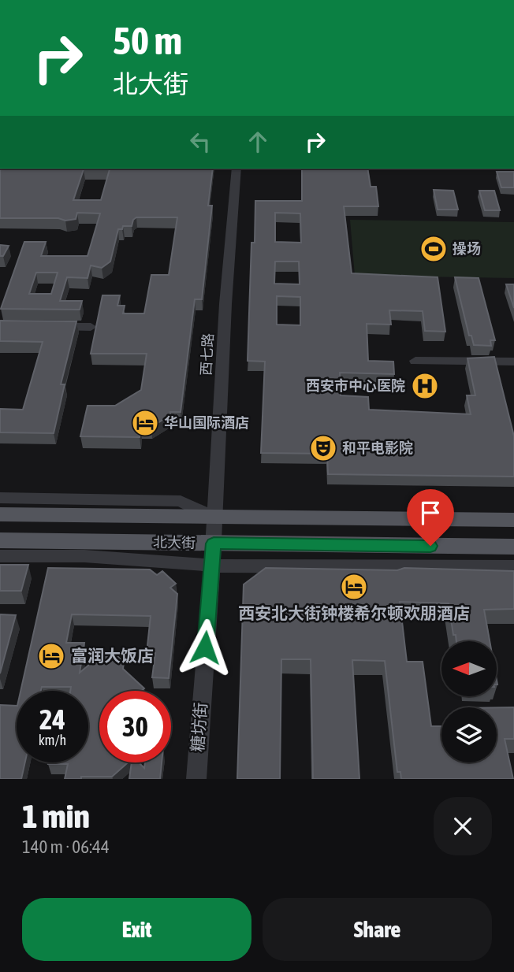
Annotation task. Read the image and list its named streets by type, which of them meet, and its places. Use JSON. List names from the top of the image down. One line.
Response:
{"streets":{"main road":["北大街"],"street":["西七路","糖坊街"]},"crossings":[["西七路","北大街"],["西七路","糖坊街"],["北大街","糖坊街"]],"places":{"sports":["操场"],"hospital":["西安市中心医院"],"hotel":["华山国际酒店","西安北大街钟楼希尔顿欢朋酒店","富润大饭店"],"theatre":["和平电影院"]},"north":"left","page":{"turn":["50 m","北大街"],"speed":"24 km/h","limit":"30","heading":["1 min","140 m · 06:44"],"buttons":["Exit","Share"]}}
